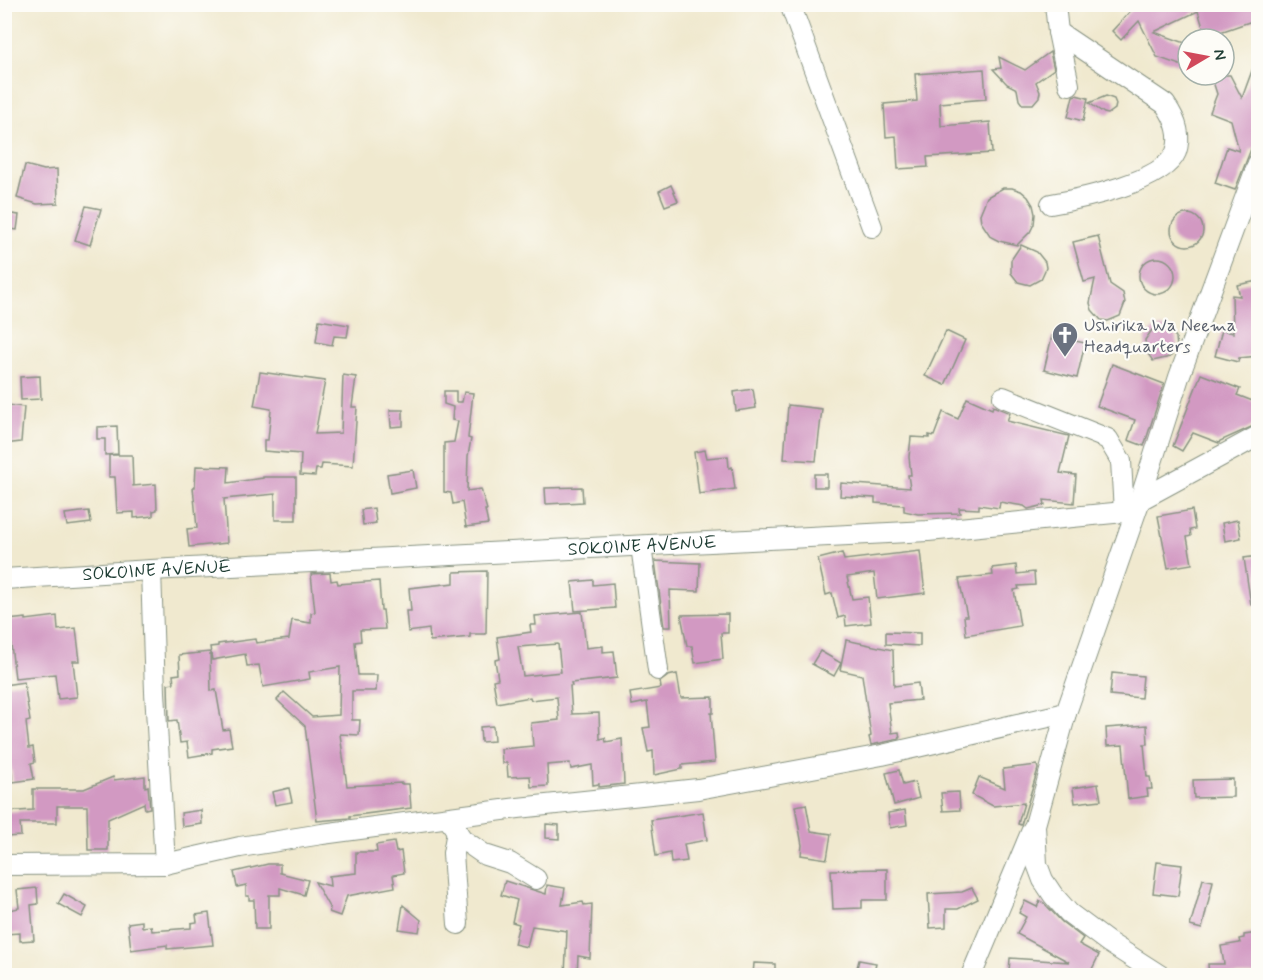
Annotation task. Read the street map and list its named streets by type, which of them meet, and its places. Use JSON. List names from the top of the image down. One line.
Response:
{"streets":{"street":["SOKOINE AVENUE"]},"places":{"church":["Ushirika Wa Neema Headquarters"]},"north":"right"}
